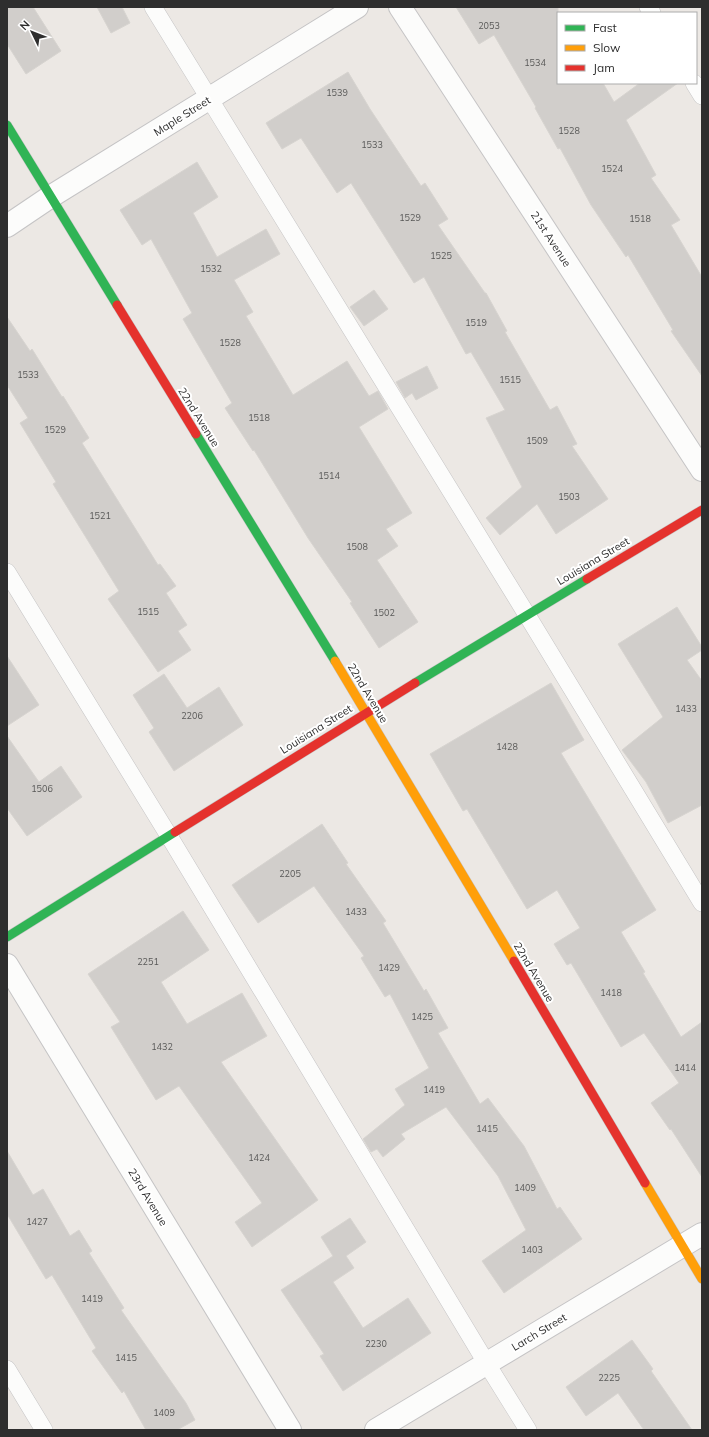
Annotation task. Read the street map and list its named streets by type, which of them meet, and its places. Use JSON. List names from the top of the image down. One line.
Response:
{"streets":{"street":["Maple Street","21st Avenue","22nd Avenue","Louisiana Street","23rd Avenue","Larch Street"]},"crossings":[["Maple Street","22nd Avenue"],["22nd Avenue","Louisiana Street"],["22nd Avenue","Larch Street"]],"house_numbers":["2053","1534","1539","1528","1533","1524","1529","1518","1525","1532","1519","1528","1533","1515","1518","1529","1509","1514","1503","1521","1508","1515","1502","1433","2206","1428","1506","2205","1433","2251","1429","1418","1425","1432","1414","1419","1415","1424","1409","1427","1403","1419","2230","1415","2225","1409"],"legend":["Fast","Slow","Jam"],"north":"top left"}
